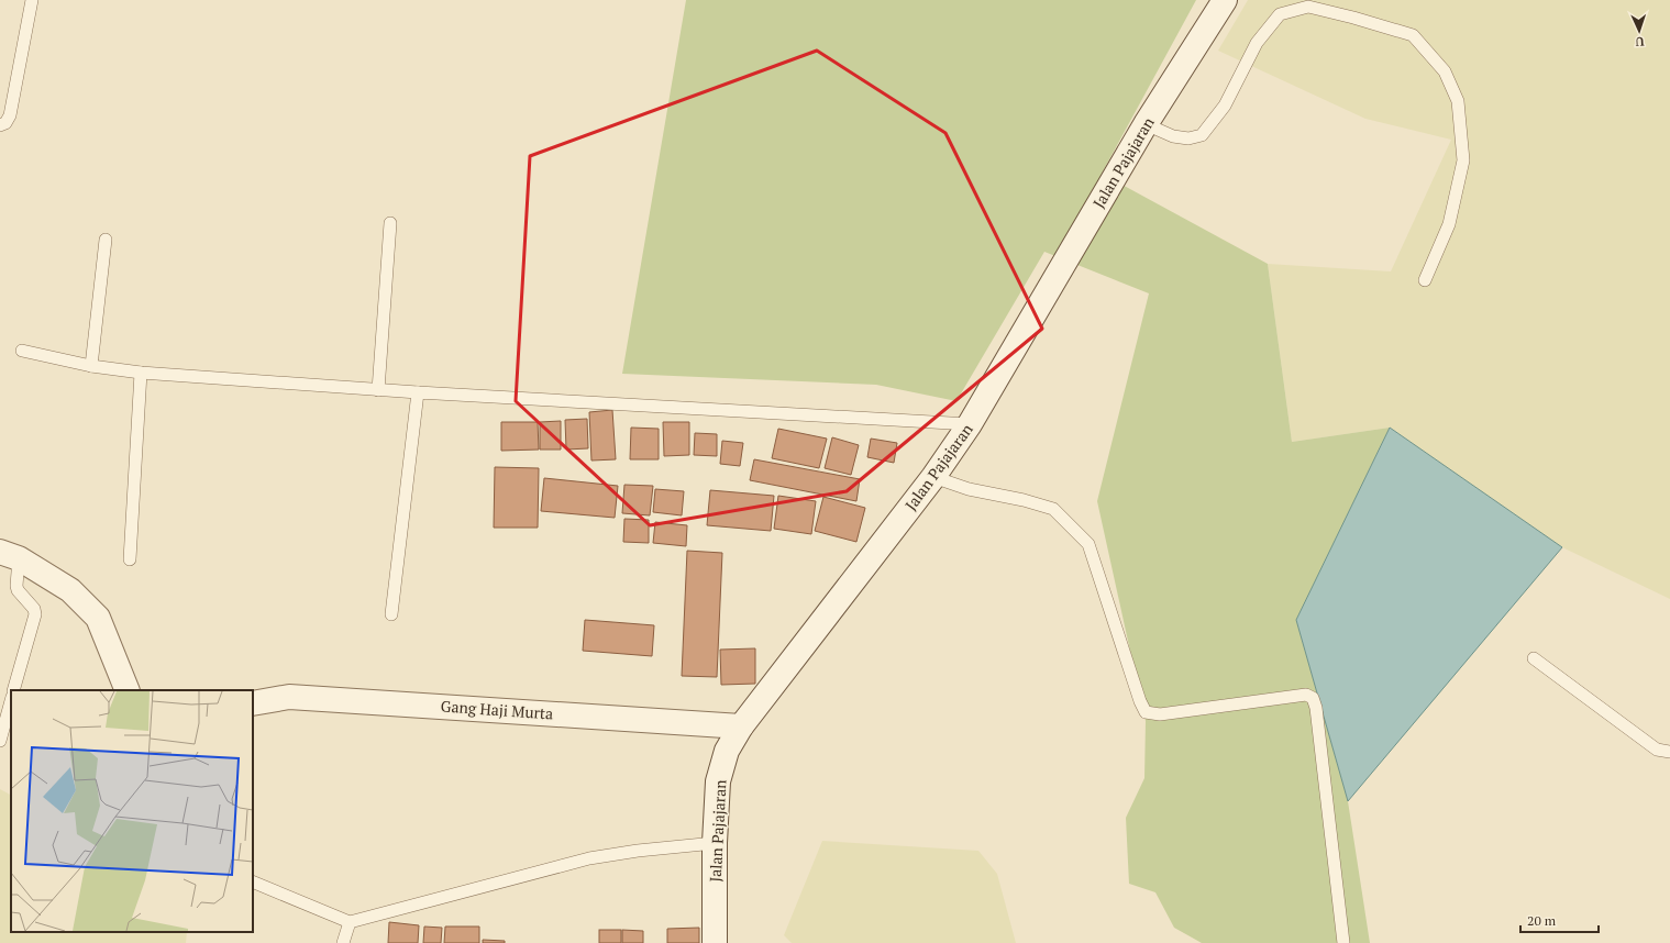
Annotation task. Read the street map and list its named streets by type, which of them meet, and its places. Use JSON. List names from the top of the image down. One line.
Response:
{"streets":{"main road":["Jalan Pajajaran","Gang Haji Murta"]},"crossings":[["Jalan Pajajaran","Gang Haji Murta"]],"scale_bar":"20 m","north":"bottom"}
